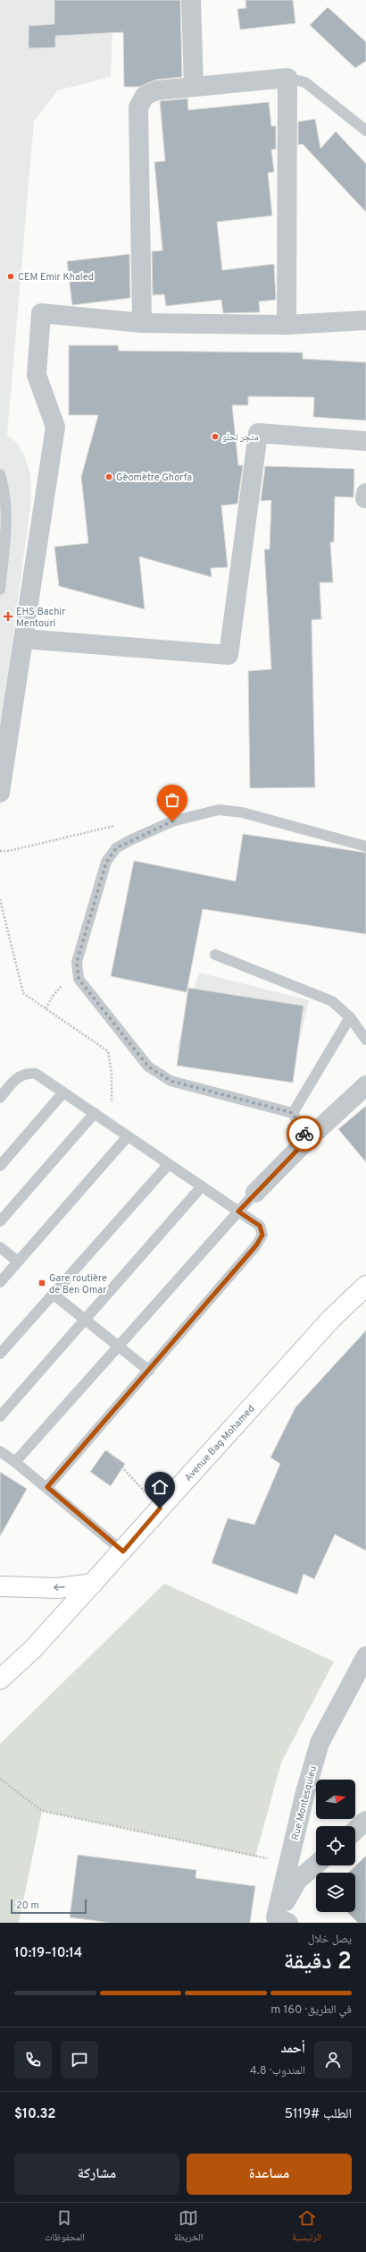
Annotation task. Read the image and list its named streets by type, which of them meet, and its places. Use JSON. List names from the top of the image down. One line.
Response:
{"streets":{"main road":["Avenue Bag Mohamed"],"street":["Rue Montesquieu"]},"places":{"other":["CEM Emir Khaled","متجر لحلو","Gèomètre Ghorfa"],"health":["EHS Bachir Mentouri"],"transit":["Gare routière de Ben Omar"]},"scale_bar":"20 m","north":"right","page":{"scale":"20 m","heading":["2 دقيقة","يصل خلال","10:14–10:19"],"panel":["أحمد","المندوب · 4.8","الطلب #5119","$10.32"],"bar":"في الطريق · 160 m","buttons":["مساعدة","مشاركة"],"tabs":["الرئيسية","الخريطة","المحفوظات"]}}
